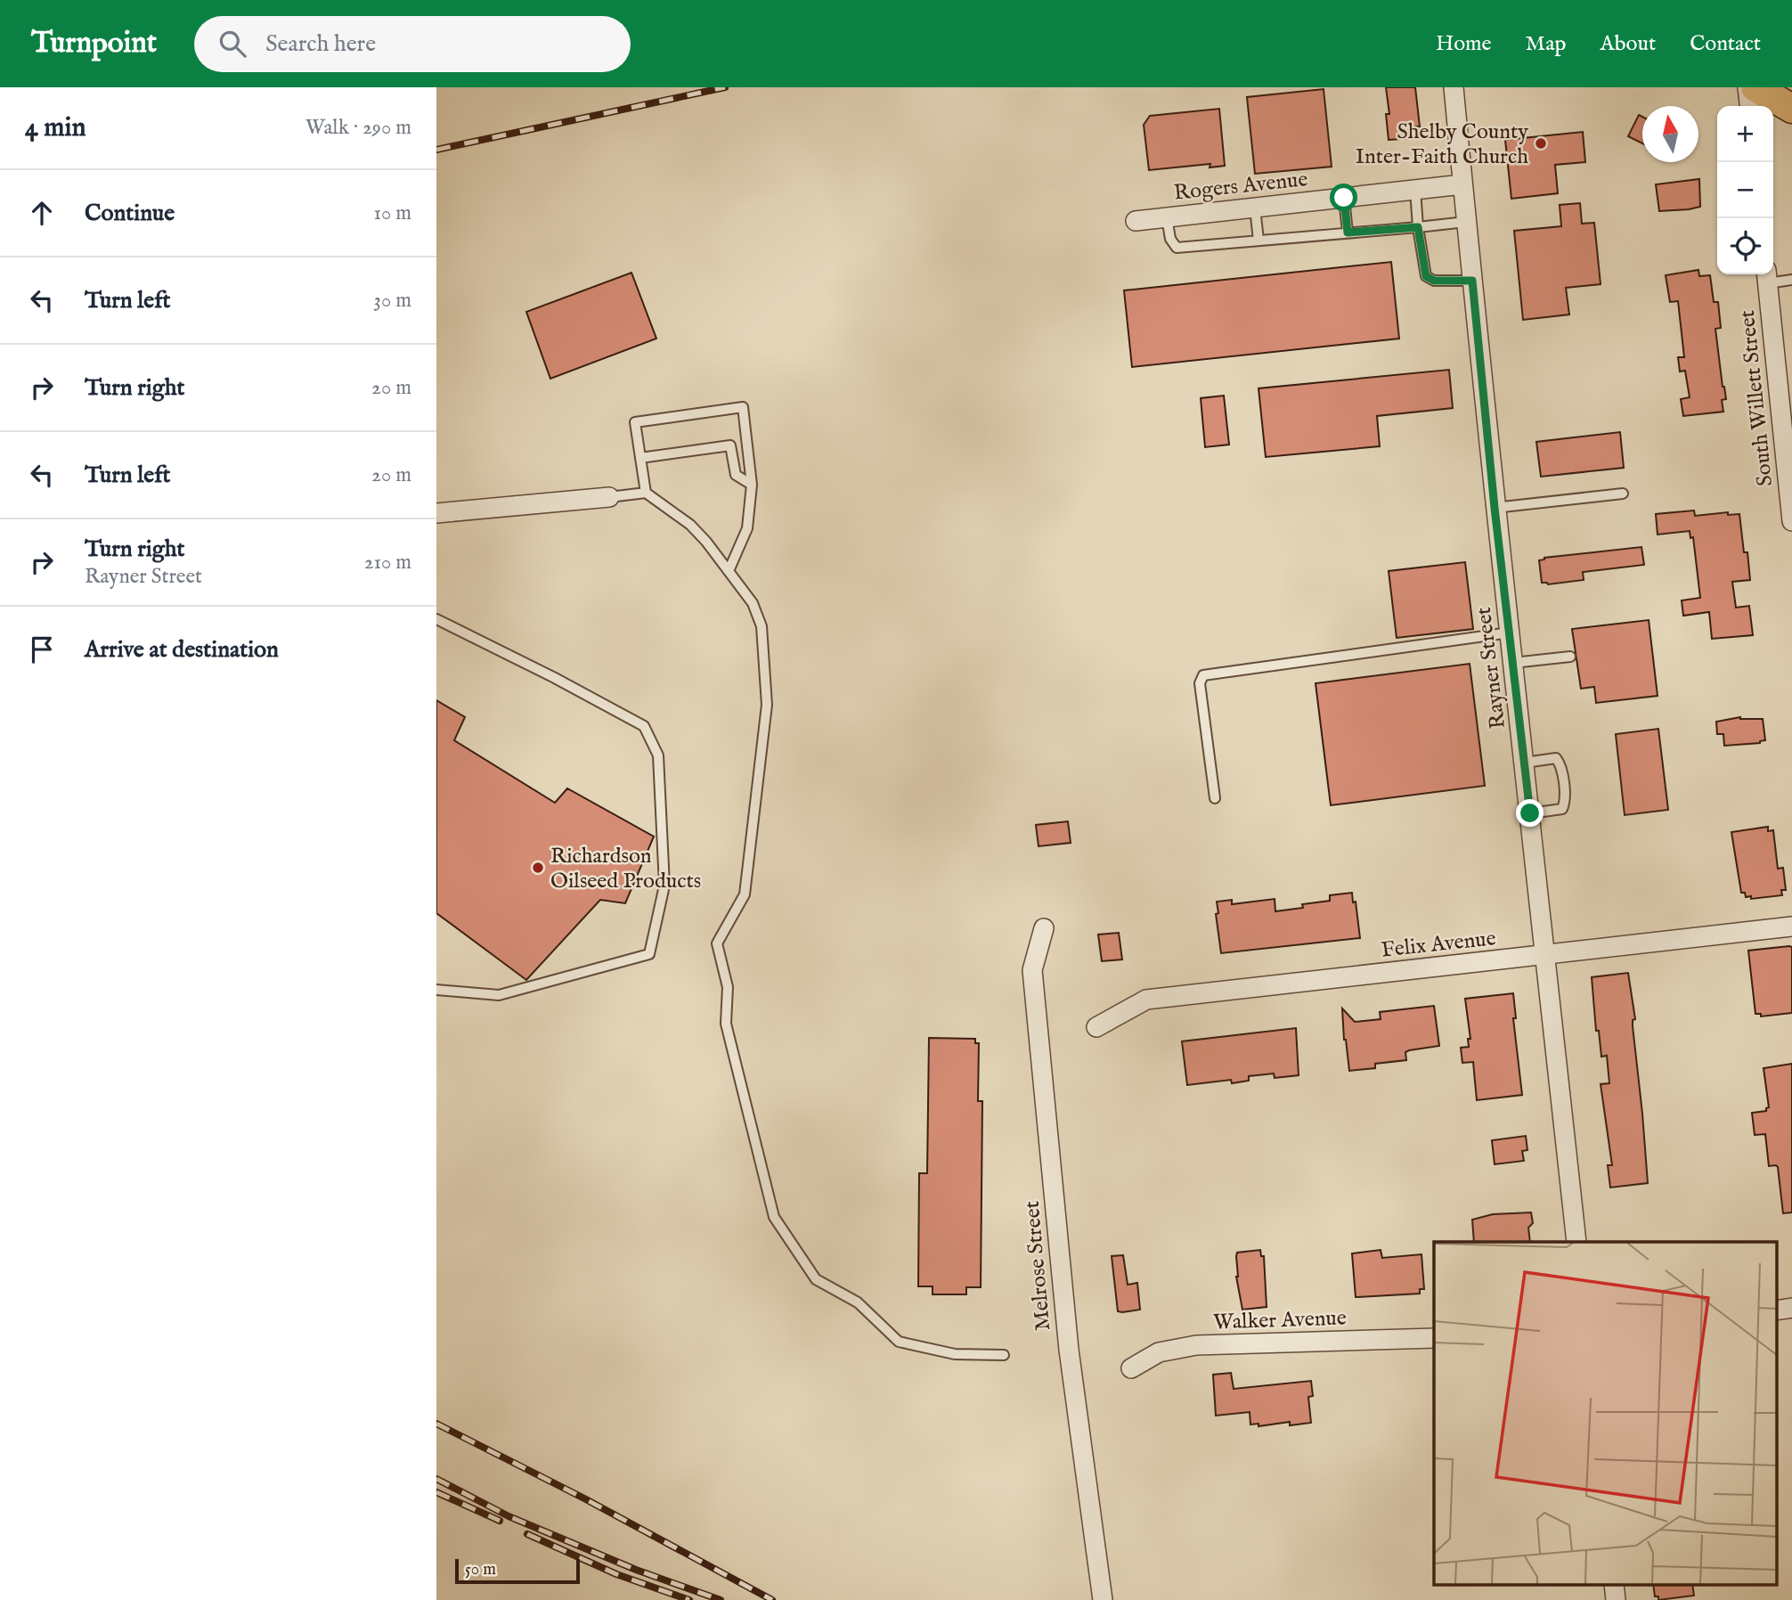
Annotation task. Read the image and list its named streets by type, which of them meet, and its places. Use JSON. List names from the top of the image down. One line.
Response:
{"streets":{"street":["Rogers Avenue","South Willett Street","Rayner Street","Felix Avenue","Melrose Street","Walker Avenue"]},"crossings":[["Rogers Avenue","Rayner Street"],["Rayner Street","Felix Avenue"]],"places":["Shelby County Inter-Faith Church","Richardson Oilseed Products"],"scale_bar":"50 m","north":"top","page":{"header":"Turnpoint","search":"Search here","nav":["Home","Map","About","Contact"],"heading":["4 min","Walk · 290 m"],"map_buttons":["+","−"],"list":[["Continue","10 m"],["Turn left","30 m"],["Turn right","20 m"],["Turn left","20 m"],["Turn right","Rayner Street","210 m"],"Arrive at destination"],"scale":"50 m"}}
